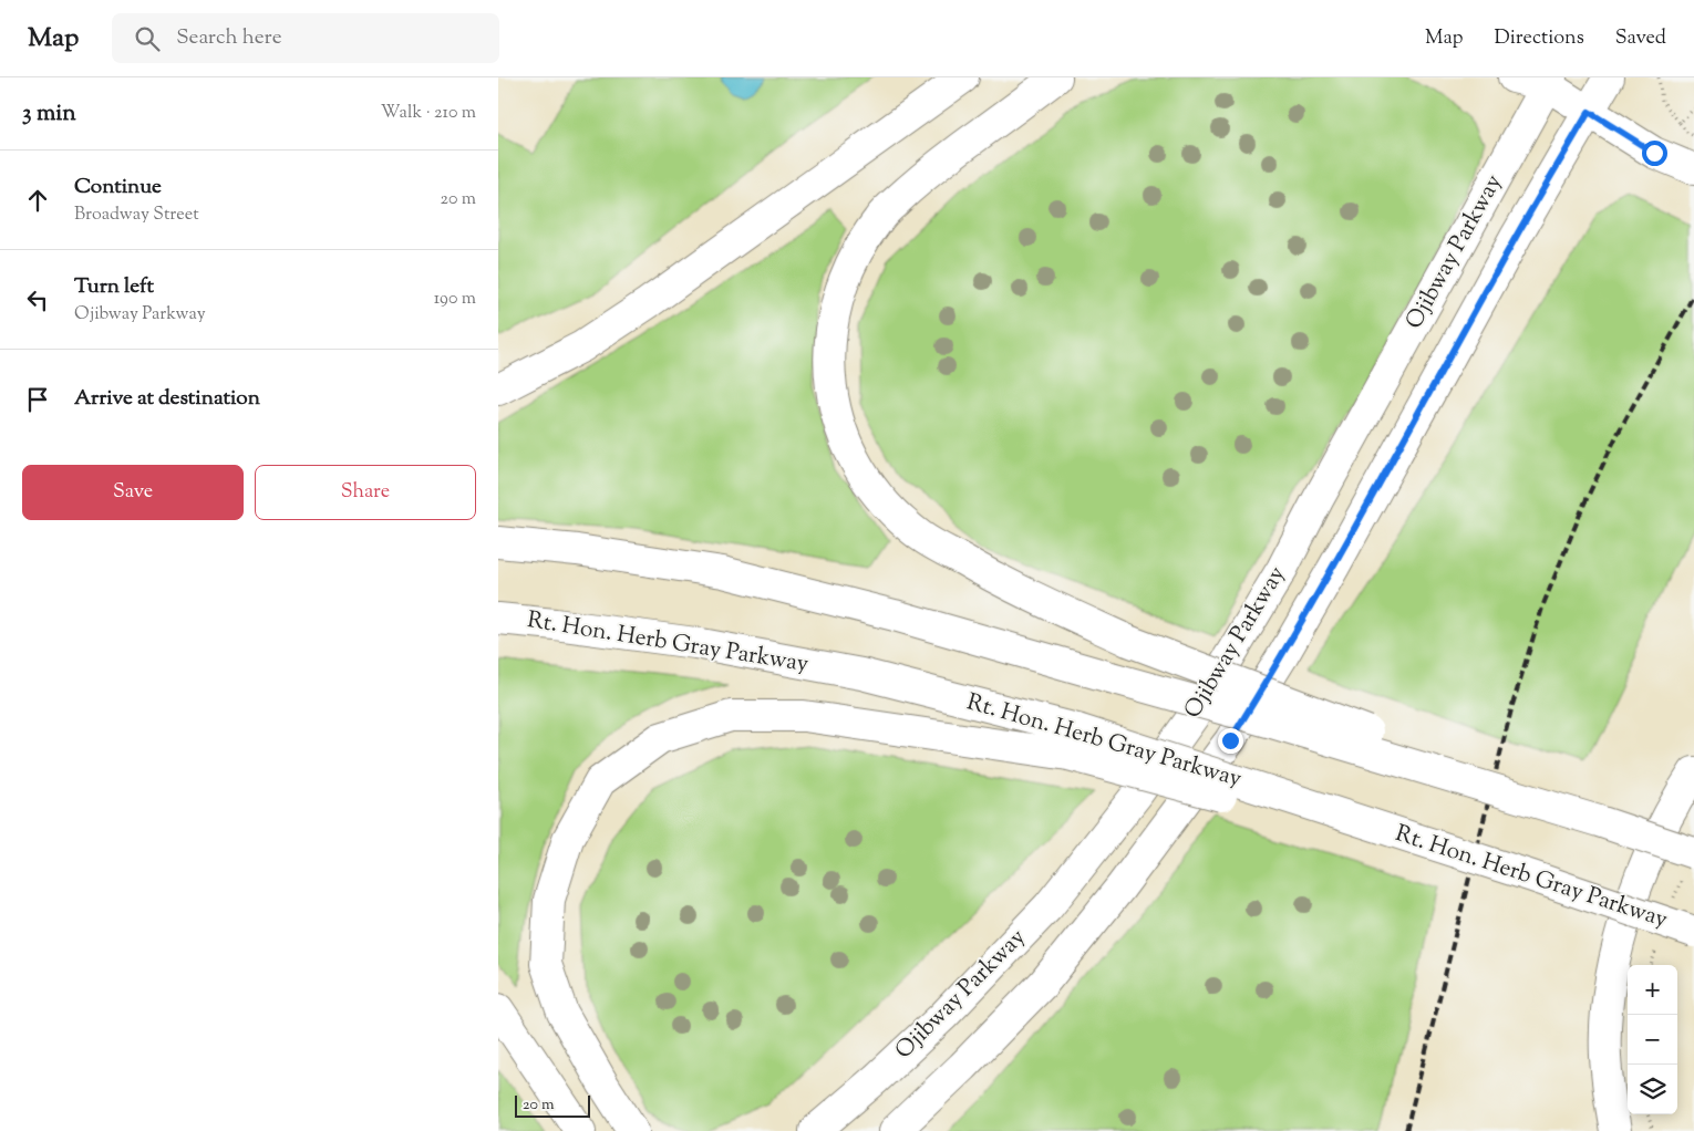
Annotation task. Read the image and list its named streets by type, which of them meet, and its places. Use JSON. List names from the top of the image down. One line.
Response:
{"streets":{"main road":["Ojibway Parkway","Rt. Hon. Herb Gray Parkway"]},"scale_bar":"20 m","page":{"header":"Map","search":"Search here","nav":["Map","Directions","Saved"],"heading":["3 min","Walk · 210 m"],"list":[["Continue","Broadway Street","20 m"],["Turn left","Ojibway Parkway","190 m"],"Arrive at destination"],"buttons":["Save","Share"],"map_buttons":["+","−"],"scale":"20 m"}}
